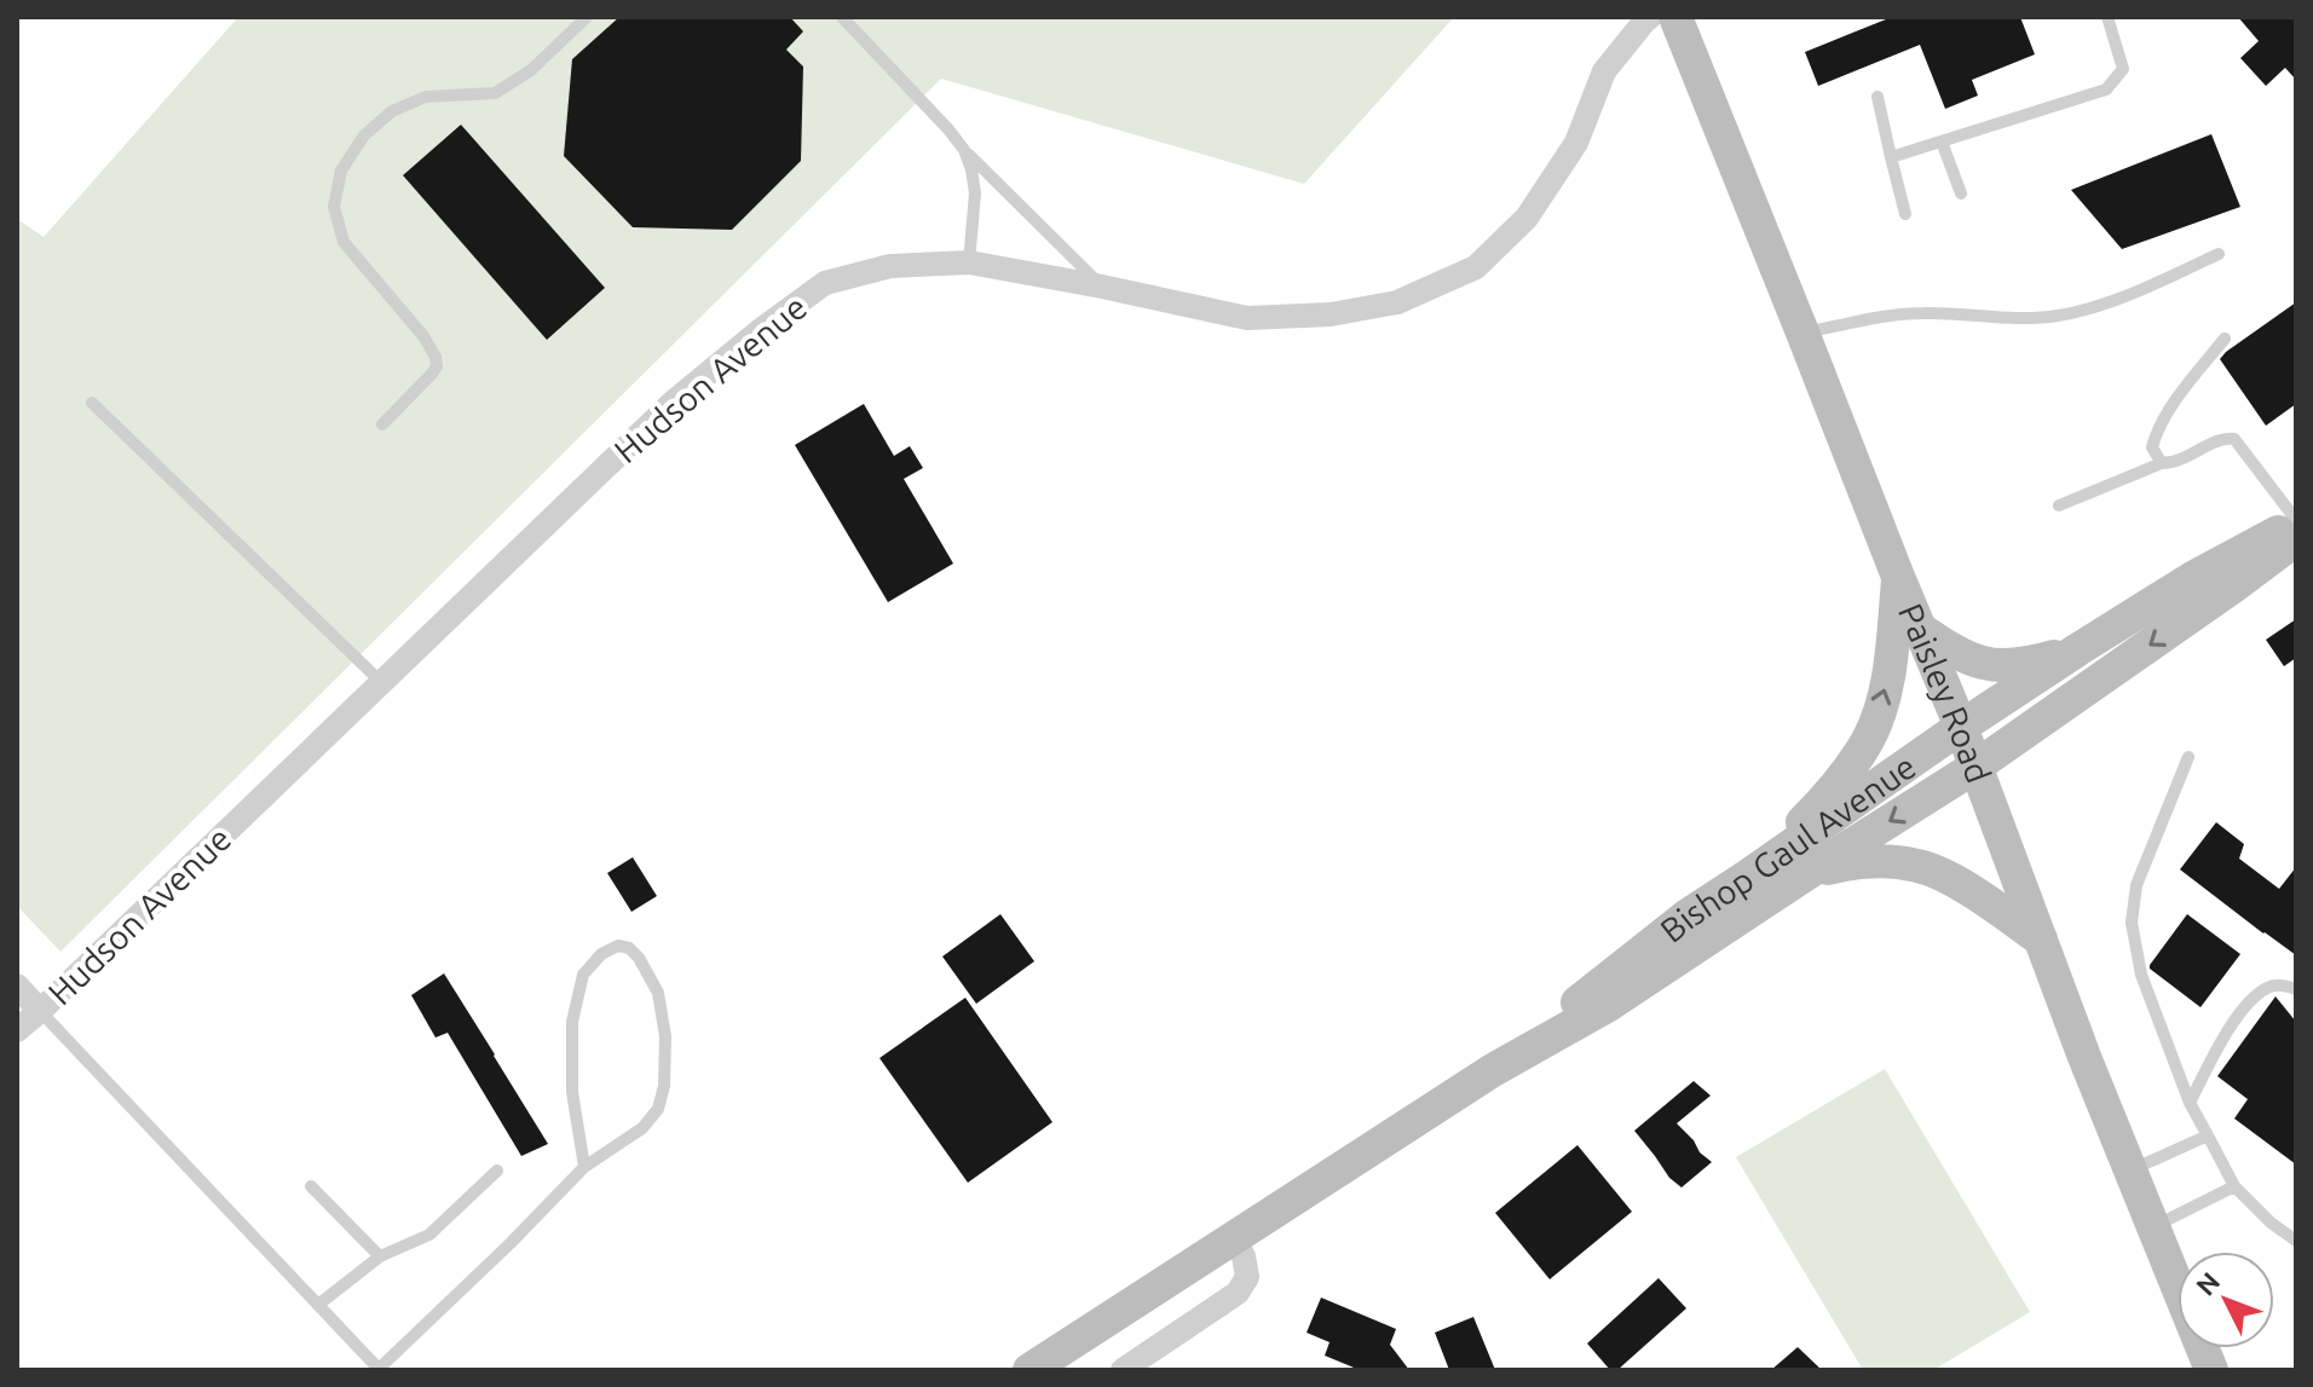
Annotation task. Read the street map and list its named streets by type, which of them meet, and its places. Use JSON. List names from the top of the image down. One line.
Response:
{"streets":{"main road":["Paisley Road","Bishop Gaul Avenue"],"street":["Hudson Avenue"]},"crossings":[["Paisley Road","Bishop Gaul Avenue"]],"north":"top left"}
